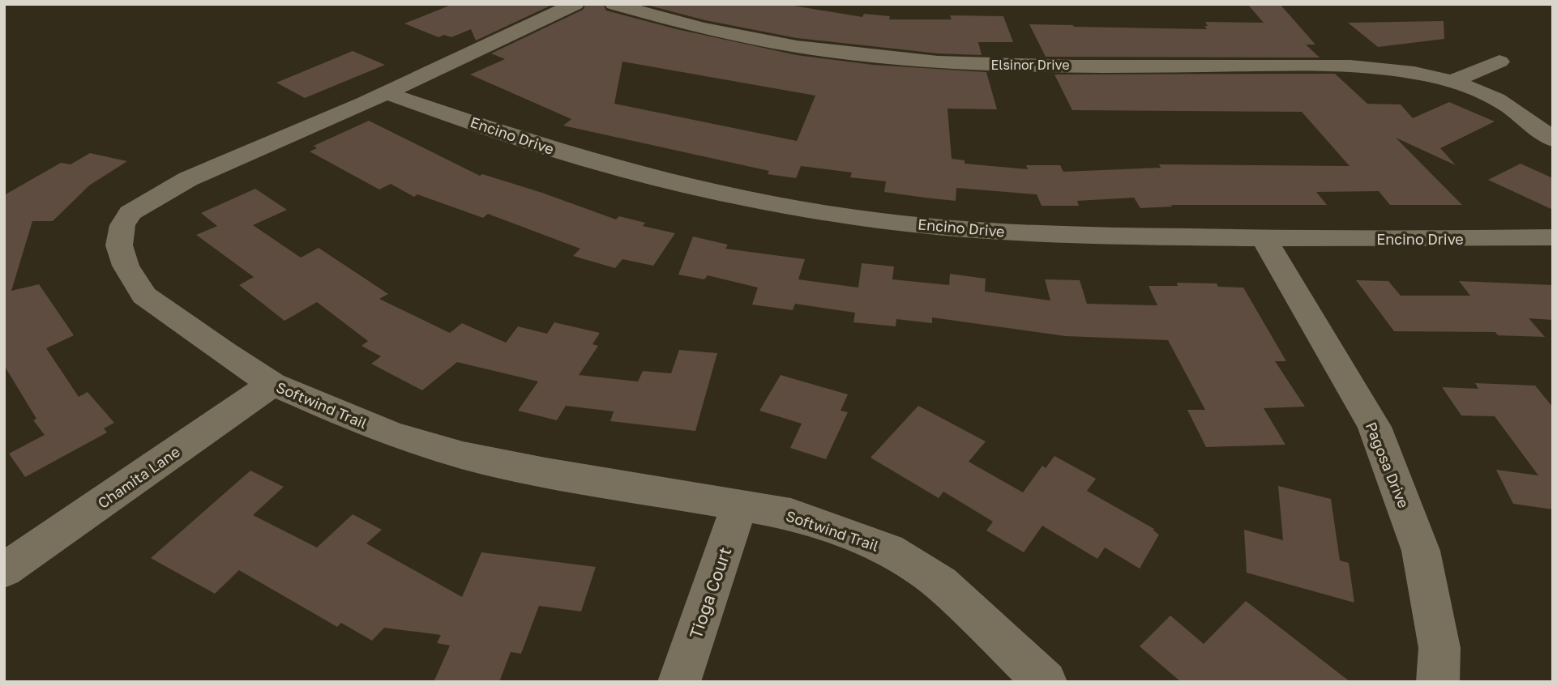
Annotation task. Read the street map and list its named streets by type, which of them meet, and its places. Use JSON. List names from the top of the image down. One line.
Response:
{"streets":{"street":["Elsinor Drive","Encino Drive","Softwind Trail","Pagosa Drive","Chamita Lane","Tioga Court"]},"crossings":[["Encino Drive","Softwind Trail"],["Encino Drive","Pagosa Drive"],["Softwind Trail","Chamita Lane"],["Softwind Trail","Tioga Court"]]}
